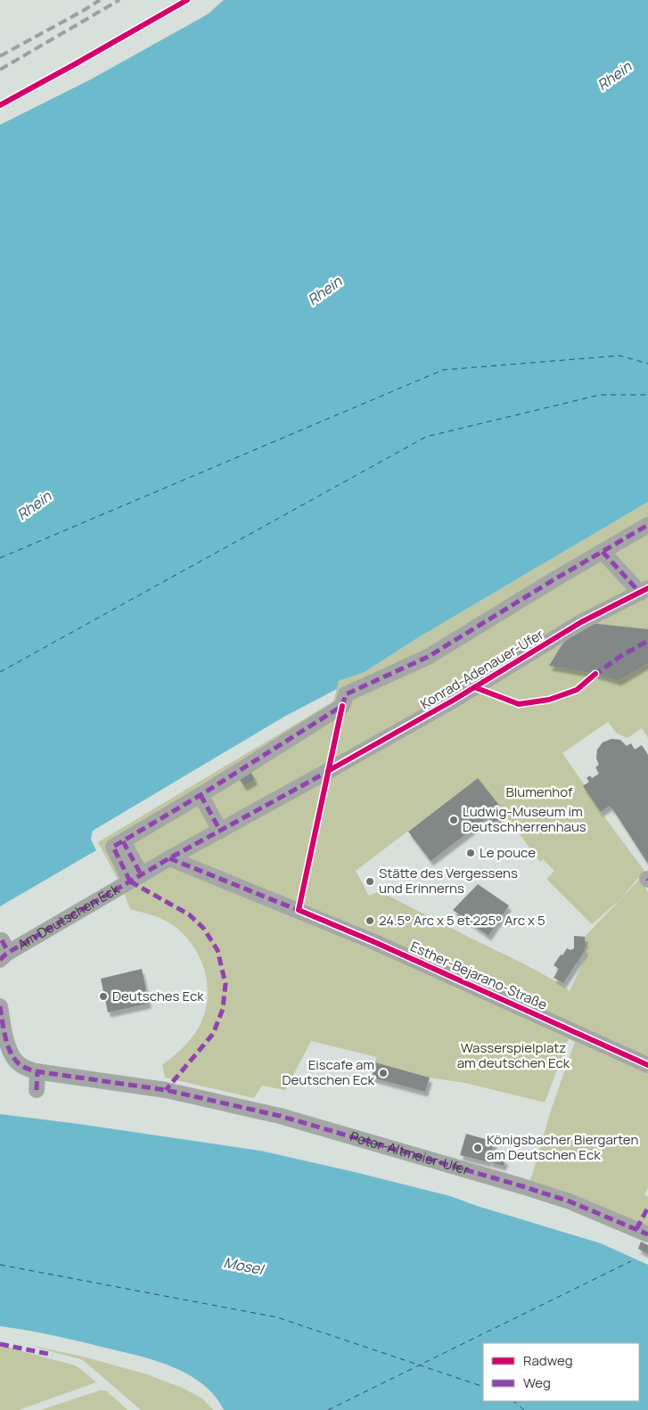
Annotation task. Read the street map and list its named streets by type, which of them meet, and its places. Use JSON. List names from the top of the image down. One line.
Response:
{"streets":{"street":["Konrad-Adenauer-Ufer","Am Deutschen Eck","Esther-Bejarano-Straße","Peter-Altmeier-Ufer"]},"crossings":[["Konrad-Adenauer-Ufer","Am Deutschen Eck"],["Konrad-Adenauer-Ufer","Esther-Bejarano-Straße"]],"water":["Rhein","Mosel"],"parks":["Blumenhof","Wasserspielplatz am deutschen Eck"],"places":["Ludwig-Museum im Deutschherrenhaus","Le pouce","Stätte des Vergessens und Erinnerns","24.5° Arc x 5 et 225° Arc x 5","Deutsches Eck","Eiscafe am Deutschen Eck","Königsbacher Biergarten am Deutschen Eck"],"legend":["Radweg","Weg"]}
